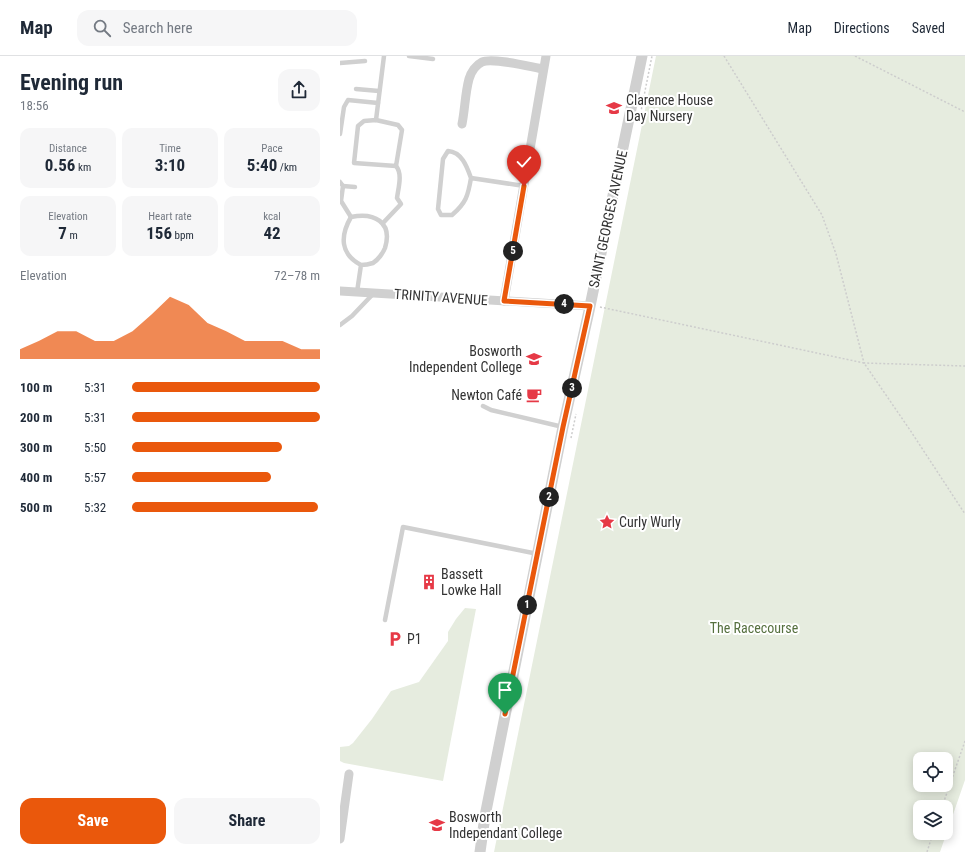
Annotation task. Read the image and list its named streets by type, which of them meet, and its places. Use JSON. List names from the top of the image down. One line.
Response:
{"streets":{"street":["SAINT GEORGES AVENUE","TRINITY AVENUE"]},"crossings":[["SAINT GEORGES AVENUE","TRINITY AVENUE"]],"parks":["The Racecourse"],"places":{"school or university":["Clarence House Day Nursery","Bosworth Independent College","Bosworth Independant College"],"cafe":["Newton Café"],"place":["Curly Wurly"],"building":["Bassett Lowke Hall"],"parking":["P1"]},"page":{"header":"Map","search":"Search here","nav":["Map","Directions","Saved"],"heading":["Evening run","18:56"],"stats":[["Distance","0.56 km"],["Time","3:10"],["Pace","5:40 /km"],["Elevation","7 m"],["Heart rate","156 bpm"],["kcal","42"]],"pins":["5","4","3","2","1"],"chart":["Elevation","72–78 m"],"list":[{"name":"100 m","note":"5:31"},{"name":"200 m","note":"5:31"},{"name":"300 m","note":"5:50"},{"name":"400 m","note":"5:57"},{"name":"500 m","note":"5:32"}],"buttons":["Save","Share"]}}
